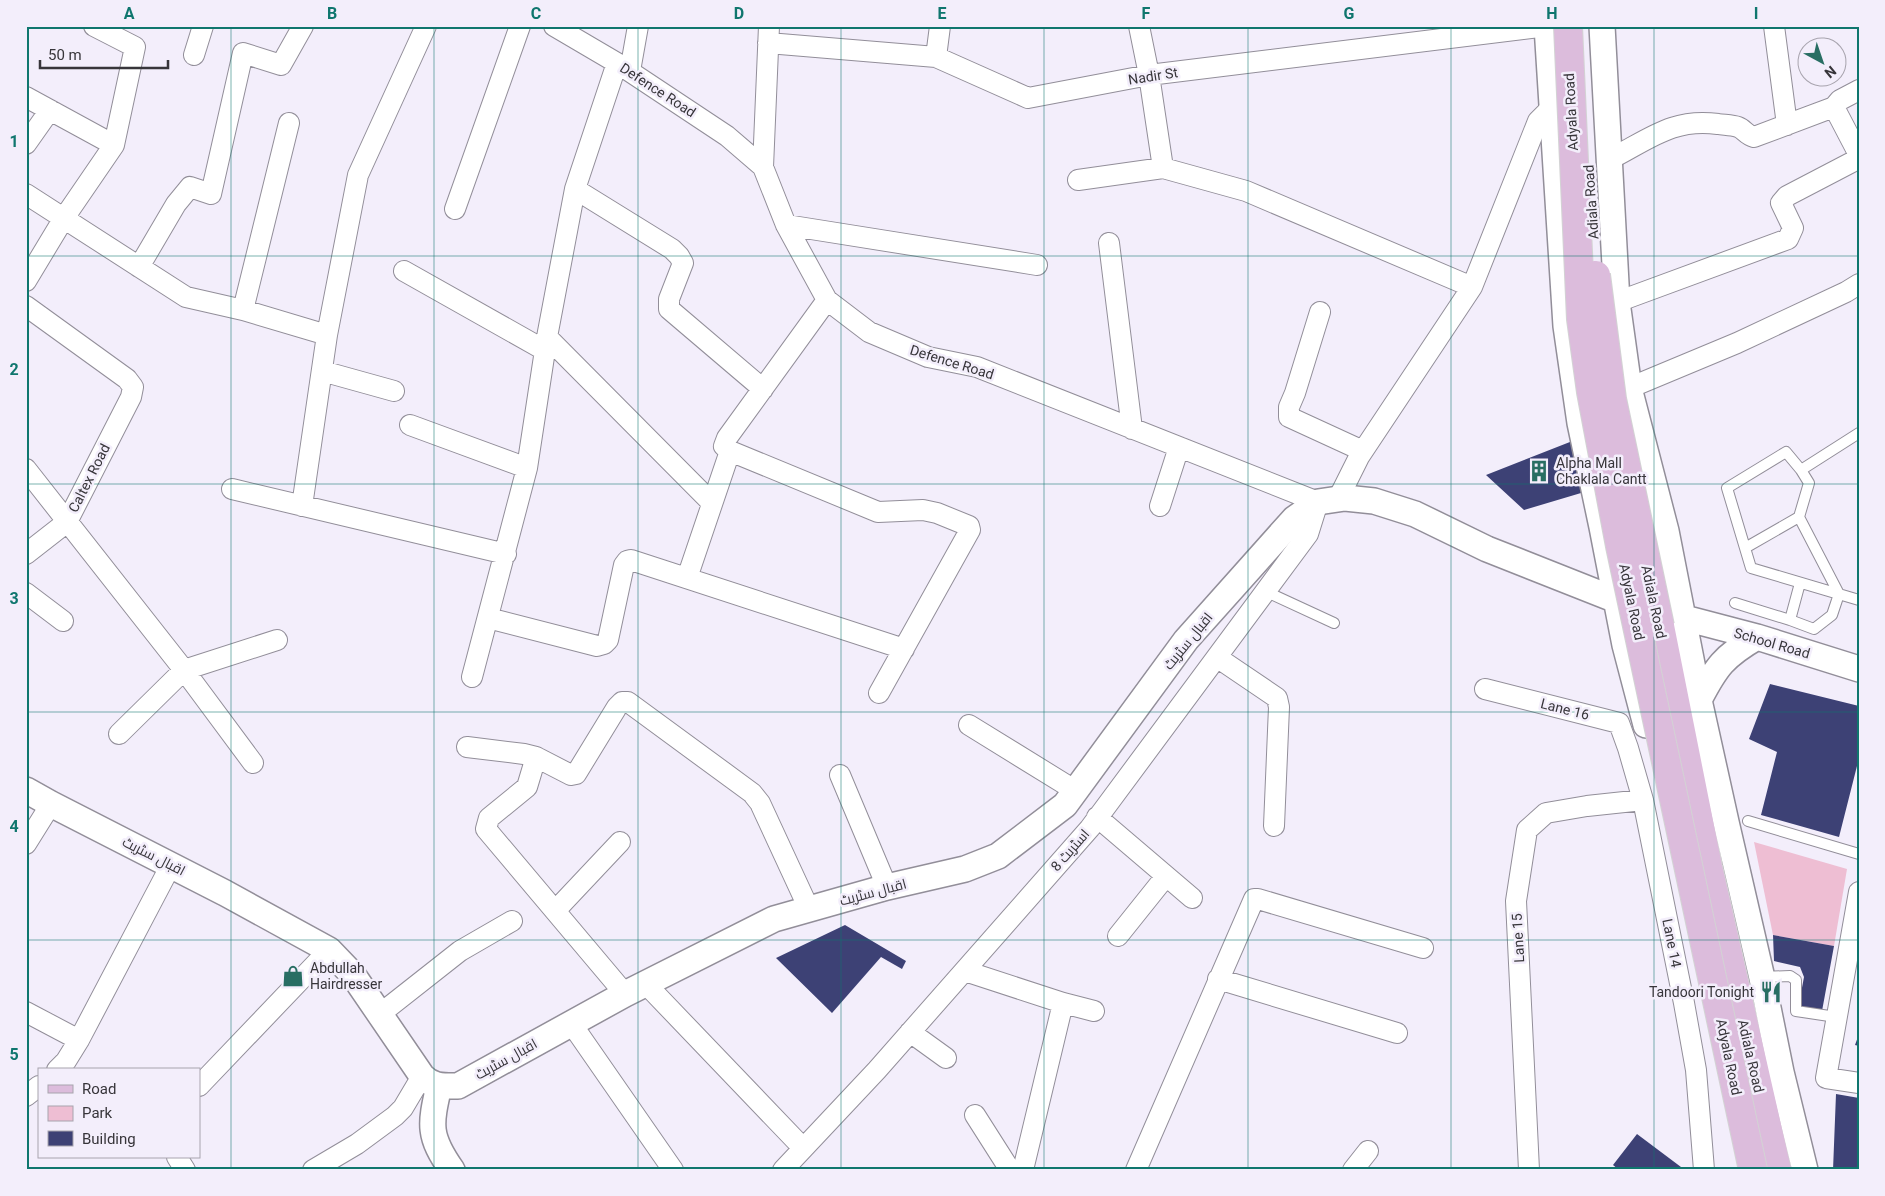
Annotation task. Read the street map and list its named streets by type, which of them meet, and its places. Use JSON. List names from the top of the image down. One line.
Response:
{"streets":{"main road":["Adyala Road","Adiala Road"],"street":["Nadir St","Defence Road","Caltex Road","اقبال سٹریٹ","School Road","Lane 16","اسٹریٹ 8","Lane 15","Lane 14"]},"crossings":[["Defence Road","اقبال سٹریٹ"],["Defence Road","اسٹریٹ 8"],["اقبال سٹریٹ","اسٹریٹ 8"],["Lane 16","Lane 14"],["Lane 15","Lane 14"]],"places":{"building":["Alpha Mall Chaklala Cantt"],"shop":["Abdullah Hairdresser"],"restaurant":["Tandoori Tonight"]},"legend":["Road","Park","Building"],"scale_bar":"50 m","north":"bottom right","grid":{"columns":["A","B","C","D","E","F","G","H","I"],"rows":["1","2","3","4","5"]}}
